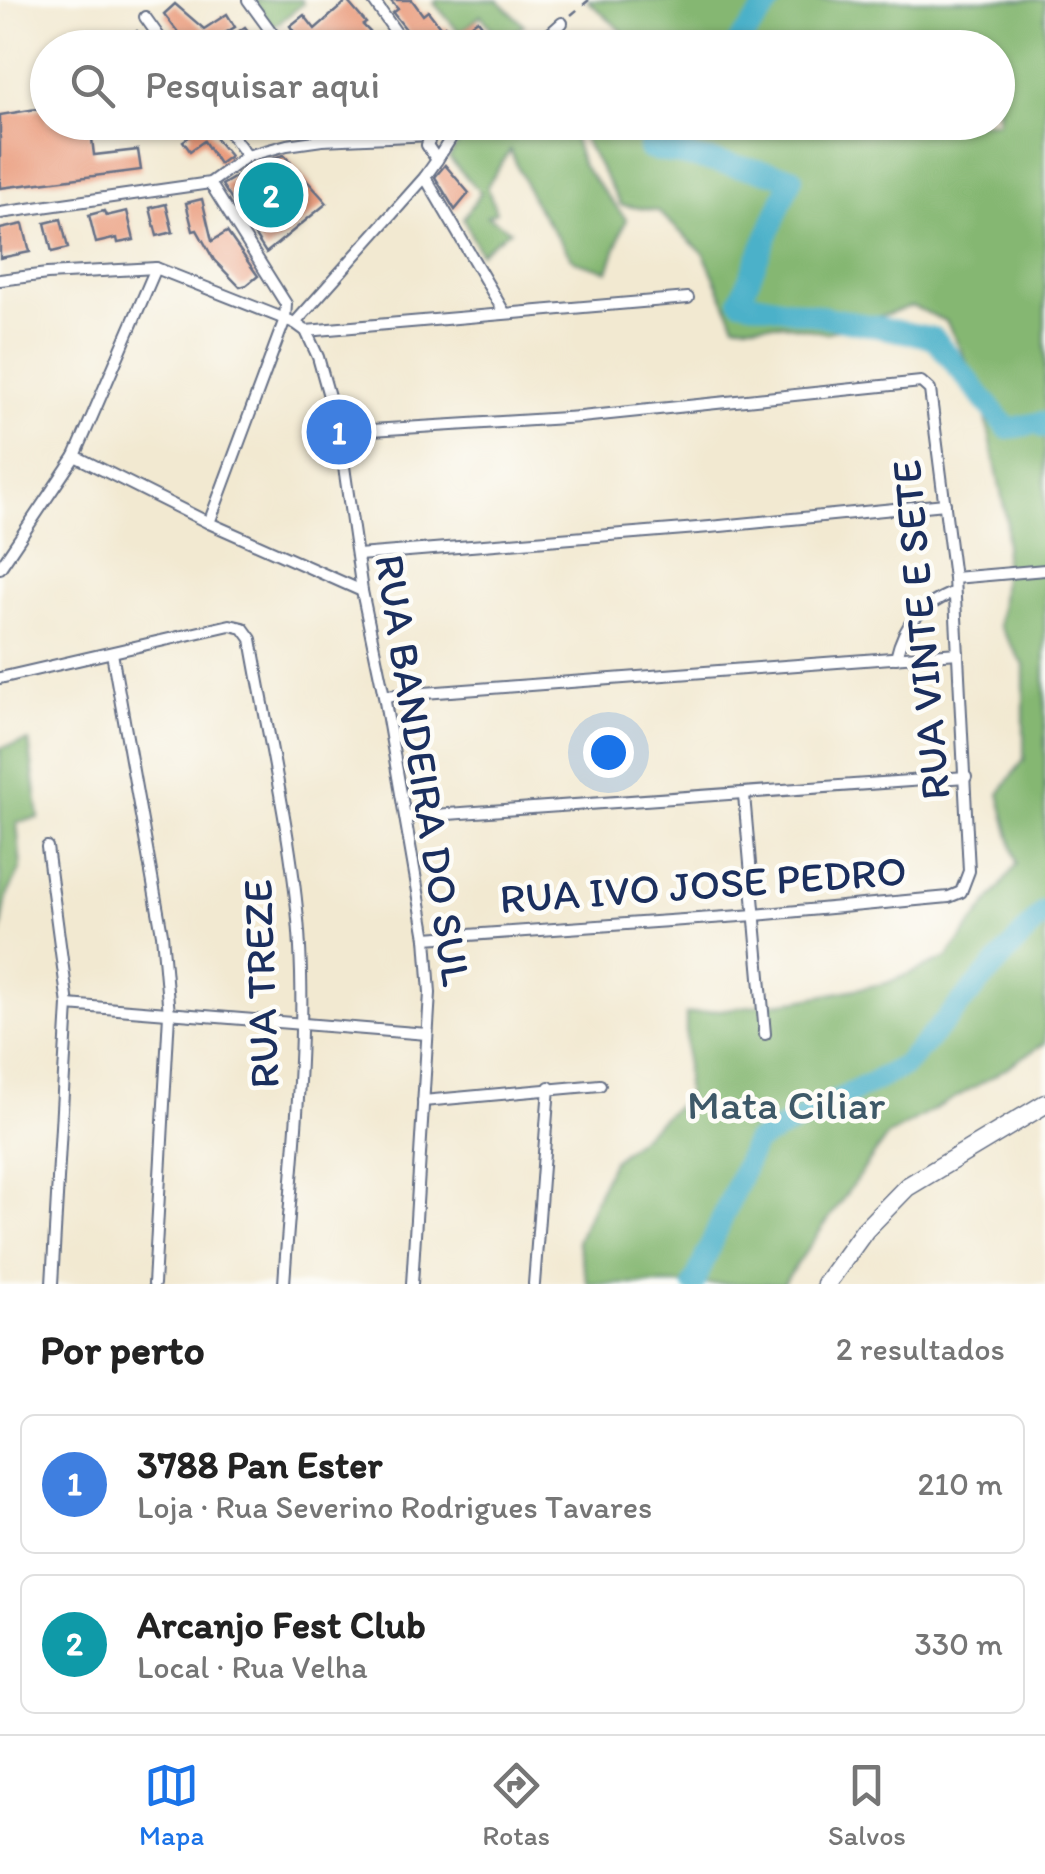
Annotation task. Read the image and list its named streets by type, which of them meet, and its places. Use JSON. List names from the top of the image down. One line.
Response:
{"streets":{"street":["RUA VINTE E SETE","RUA BANDEIRA DO SUL","RUA IVO JOSE PEDRO","RUA TREZE"]},"crossings":[["RUA VINTE E SETE","RUA BANDEIRA DO SUL"],["RUA VINTE E SETE","RUA IVO JOSE PEDRO"],["RUA BANDEIRA DO SUL","RUA IVO JOSE PEDRO"]],"parks":["Mata Ciliar"],"page":{"search":"Pesquisar aqui","pins":["2","1"],"heading":["Por perto","2 resultados"],"list":[{"mark":"1","name":"3788 Pan Ester","note":"Loja · Rua Severino Rodrigues Tavares","value":"210 m"},{"mark":"2","name":"Arcanjo Fest Club","note":"Local · Rua Velha","value":"330 m"}],"nav":["Mapa","Rotas","Salvos"]}}
